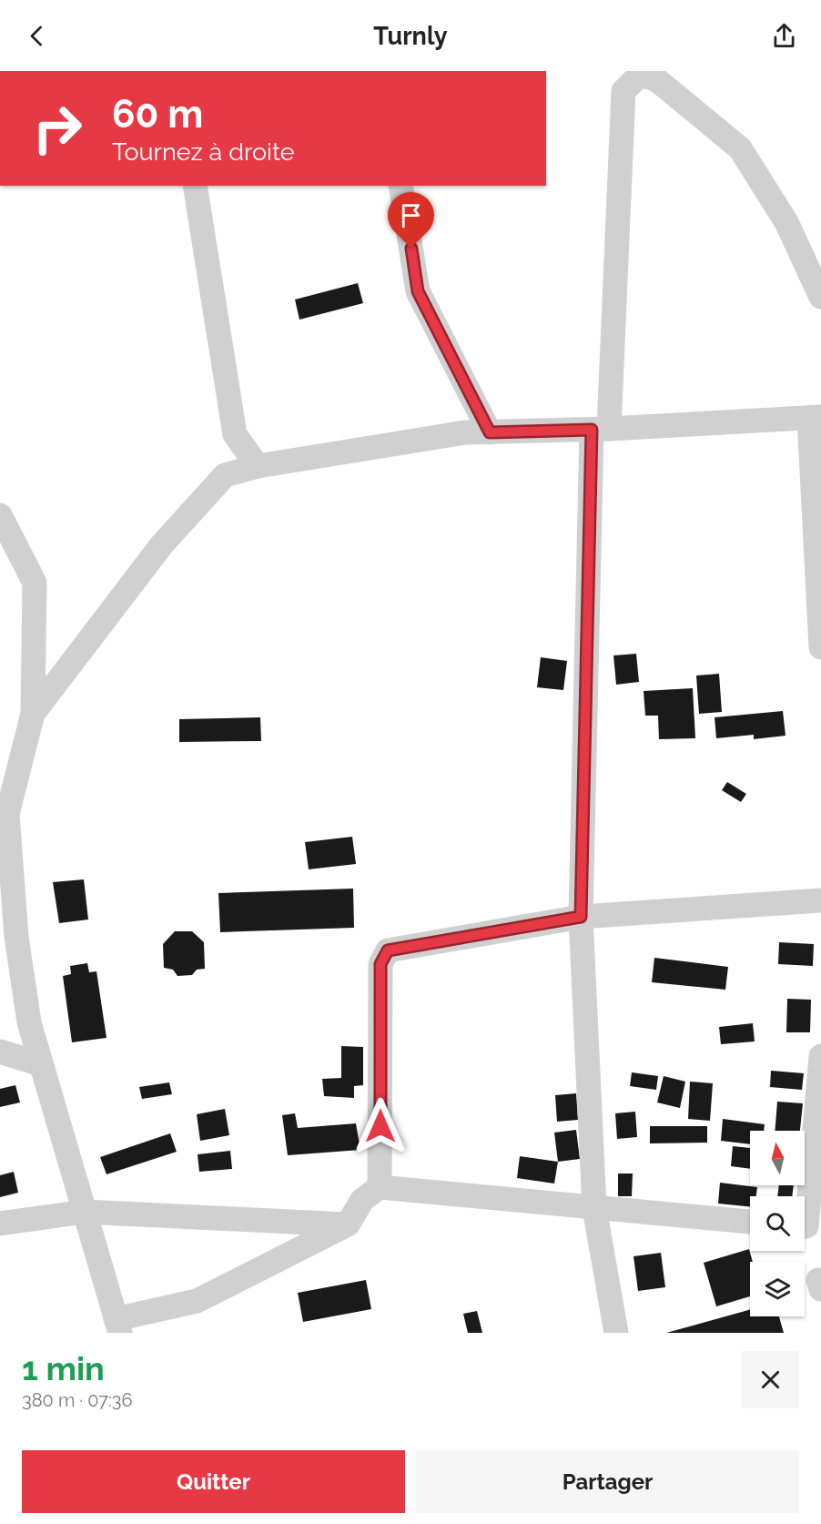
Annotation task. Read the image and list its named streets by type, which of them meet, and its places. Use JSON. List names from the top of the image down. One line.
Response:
{"north":"top","page":{"header":"Turnly","turn":["60 m","Tournez à droite"],"heading":["1 min","380 m · 07:36"],"buttons":["Quitter","Partager"]}}
